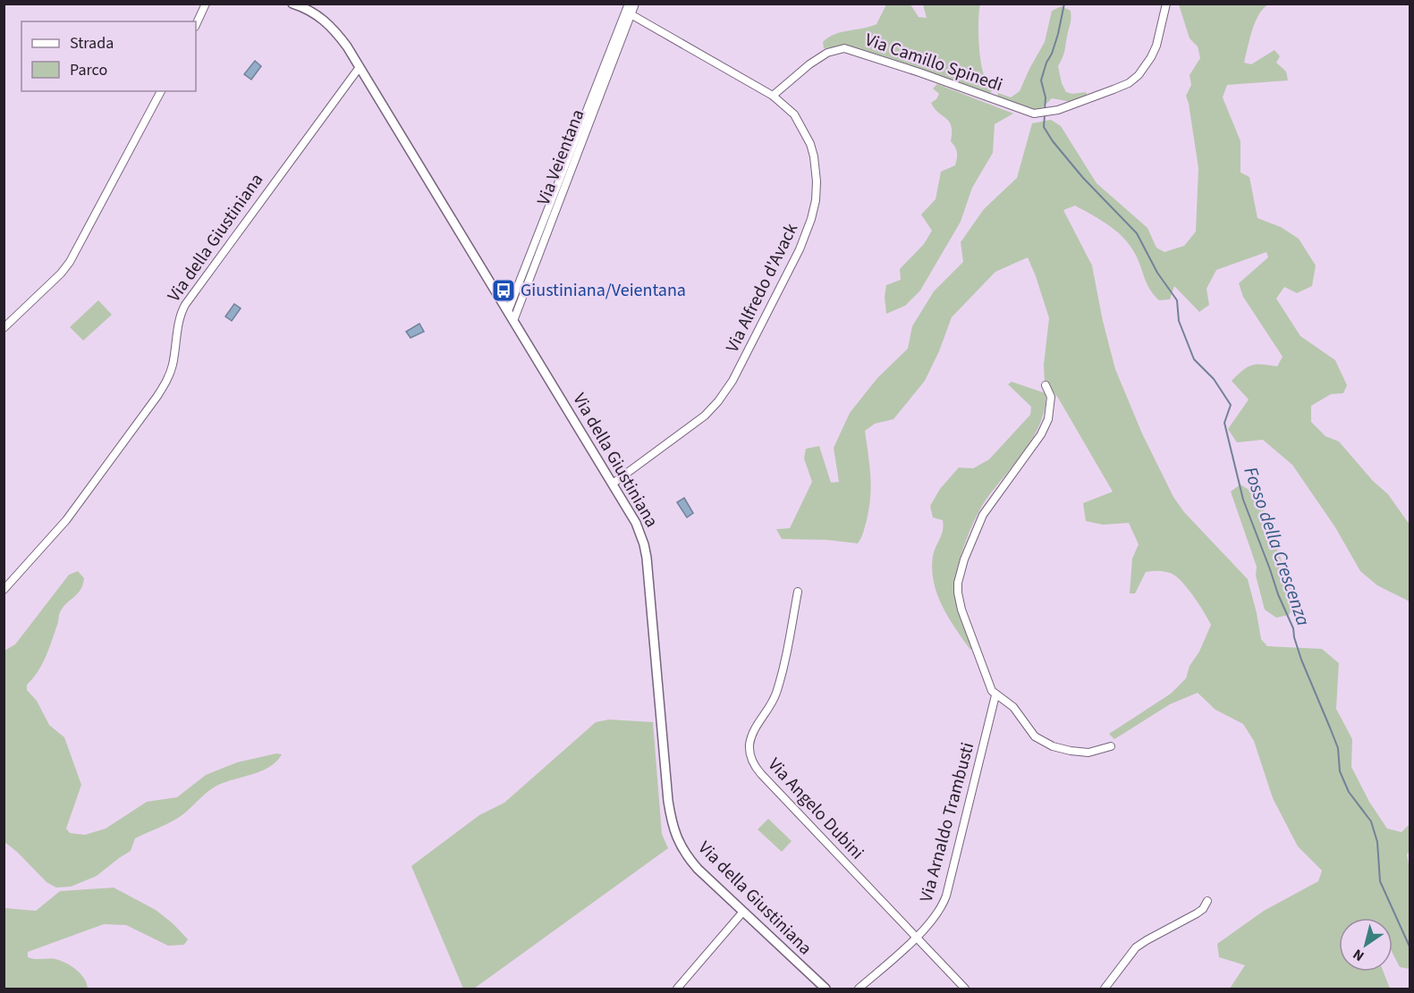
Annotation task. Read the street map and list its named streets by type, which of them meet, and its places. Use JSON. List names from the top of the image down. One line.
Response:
{"streets":{"street":["Via Camillo Spinedi","Via Veientana","Via della Giustiniana","Via Alfredo d'Avack","Via Angelo Dubini","Via Arnaldo Trambusti"]},"crossings":[["Via Camillo Spinedi","Via Alfredo d'Avack"],["Via Veientana","Via della Giustiniana"],["Via Veientana","Via Alfredo d'Avack"],["Via della Giustiniana","Via Alfredo d'Avack"],["Via Angelo Dubini","Via Arnaldo Trambusti"]],"water":["Fosso della Crescenza"],"places":{"bus stop":["Giustiniana/Veientana"]},"legend":["Strada","Parco"],"north":"bottom left"}
